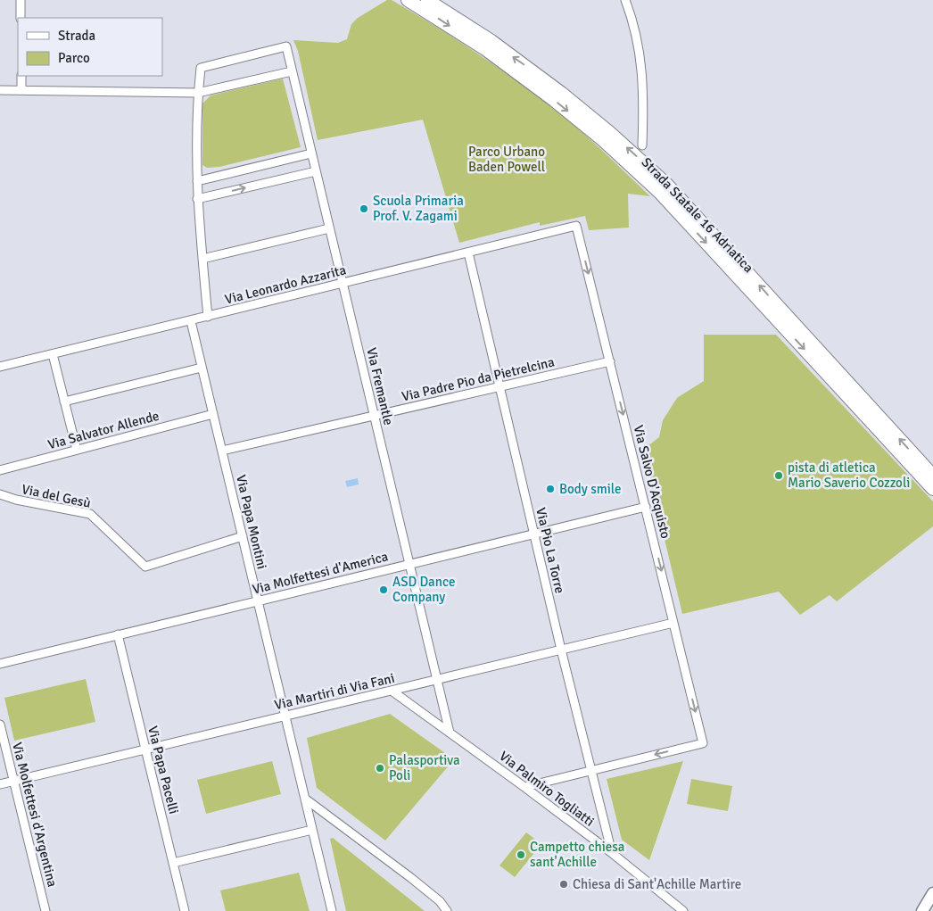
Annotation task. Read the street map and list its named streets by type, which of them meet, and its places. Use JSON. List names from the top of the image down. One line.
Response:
{"streets":{"highway":["Strada Statale 16 Adriatica"],"street":["Via Leonardo Azzarita","Via Padre Pio da Pietrelcina","Via Fremantle","Via Salvator Allende","Via Salvo D'Acquisto","Via del Gesù","Via Papa Montini","Via Pio La Torre","Via Molfettesi d'America","Via Martiri di Via Fani","Via Papa Pacelli","Via Palmiro Togliatti","Via Molfettesi d'Argentina"]},"crossings":[["Via Leonardo Azzarita","Via Fremantle"],["Via Leonardo Azzarita","Via Salvo D'Acquisto"],["Via Leonardo Azzarita","Via Papa Montini"],["Via Leonardo Azzarita","Via Pio La Torre"],["Via Padre Pio da Pietrelcina","Via Fremantle"],["Via Padre Pio da Pietrelcina","Via Salvo D'Acquisto"],["Via Padre Pio da Pietrelcina","Via Papa Montini"],["Via Padre Pio da Pietrelcina","Via Pio La Torre"],["Via Fremantle","Via Molfettesi d'America"],["Via Fremantle","Via Martiri di Via Fani"],["Via Fremantle","Via Palmiro Togliatti"],["Via Salvator Allende","Via Papa Montini"],["Via Salvo D'Acquisto","Via Pio La Torre"],["Via Salvo D'Acquisto","Via Molfettesi d'America"],["Via Salvo D'Acquisto","Via Martiri di Via Fani"],["Via del Gesù","Via Papa Montini"],["Via Papa Montini","Via Molfettesi d'America"],["Via Papa Montini","Via Martiri di Via Fani"],["Via Pio La Torre","Via Molfettesi d'America"],["Via Pio La Torre","Via Martiri di Via Fani"],["Via Pio La Torre","Via Palmiro Togliatti"],["Via Molfettesi d'America","Via Papa Pacelli"],["Via Martiri di Via Fani","Via Papa Pacelli"],["Via Martiri di Via Fani","Via Palmiro Togliatti"],["Via Martiri di Via Fani","Via Molfettesi d'Argentina"]],"one_way":["Via Salvo D'Acquisto"],"parks":["Parco Urbano Baden Powell"],"places":["Scuola Primaria Prof. V. Zagami","pista di atletica Mario Saverio Cozzoli","Body smile","ASD Dance Company","Palasportiva Poli","Campetto chiesa sant'Achille","Chiesa di Sant'Achille Martire"],"legend":["Strada","Parco"]}
